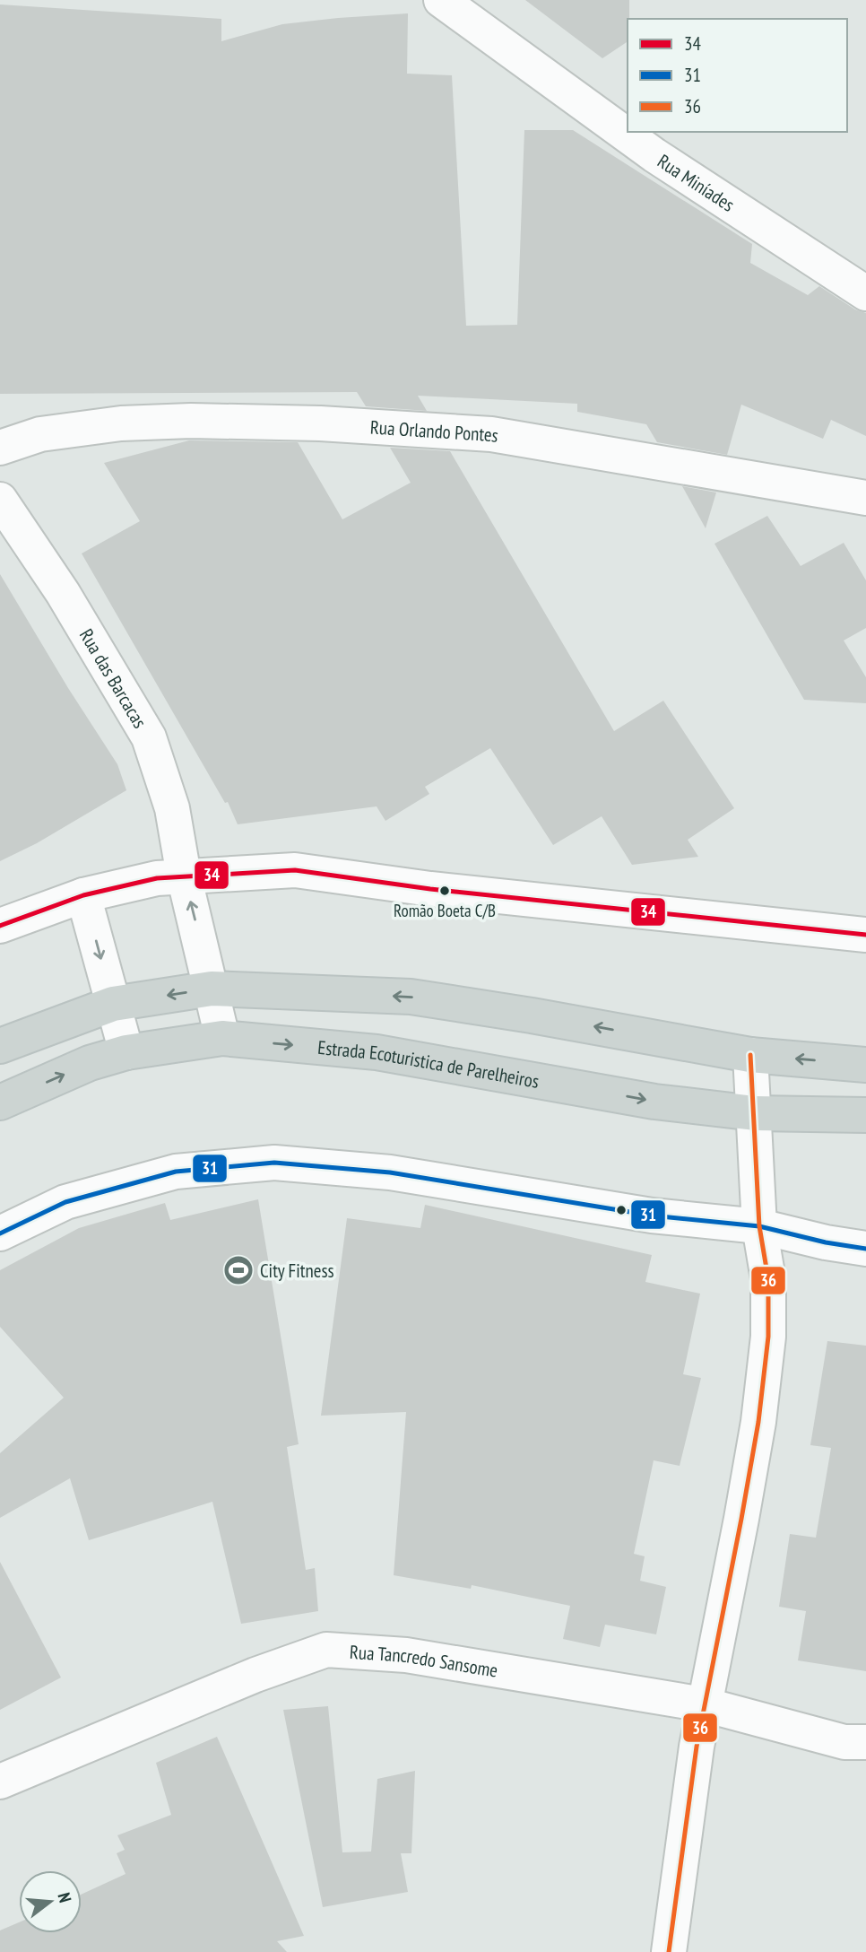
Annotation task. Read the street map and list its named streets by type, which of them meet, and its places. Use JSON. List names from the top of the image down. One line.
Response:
{"streets":{"main road":["Estrada Ecoturistica de Parelheiros"],"street":["Rua Miníades","Rua Orlando Pontes","Rua das Barcacas","Rua Tancredo Sansome"]},"crossings":[["Rua das Barcacas","Estrada Ecoturistica de Parelheiros"]],"places":{"other":["Romão Boeta C/B"],"sports":["City Fitness"]},"lines":["transit line 34","transit line 36","transit line 31"],"legend":["34","31","36"],"north":"right"}
